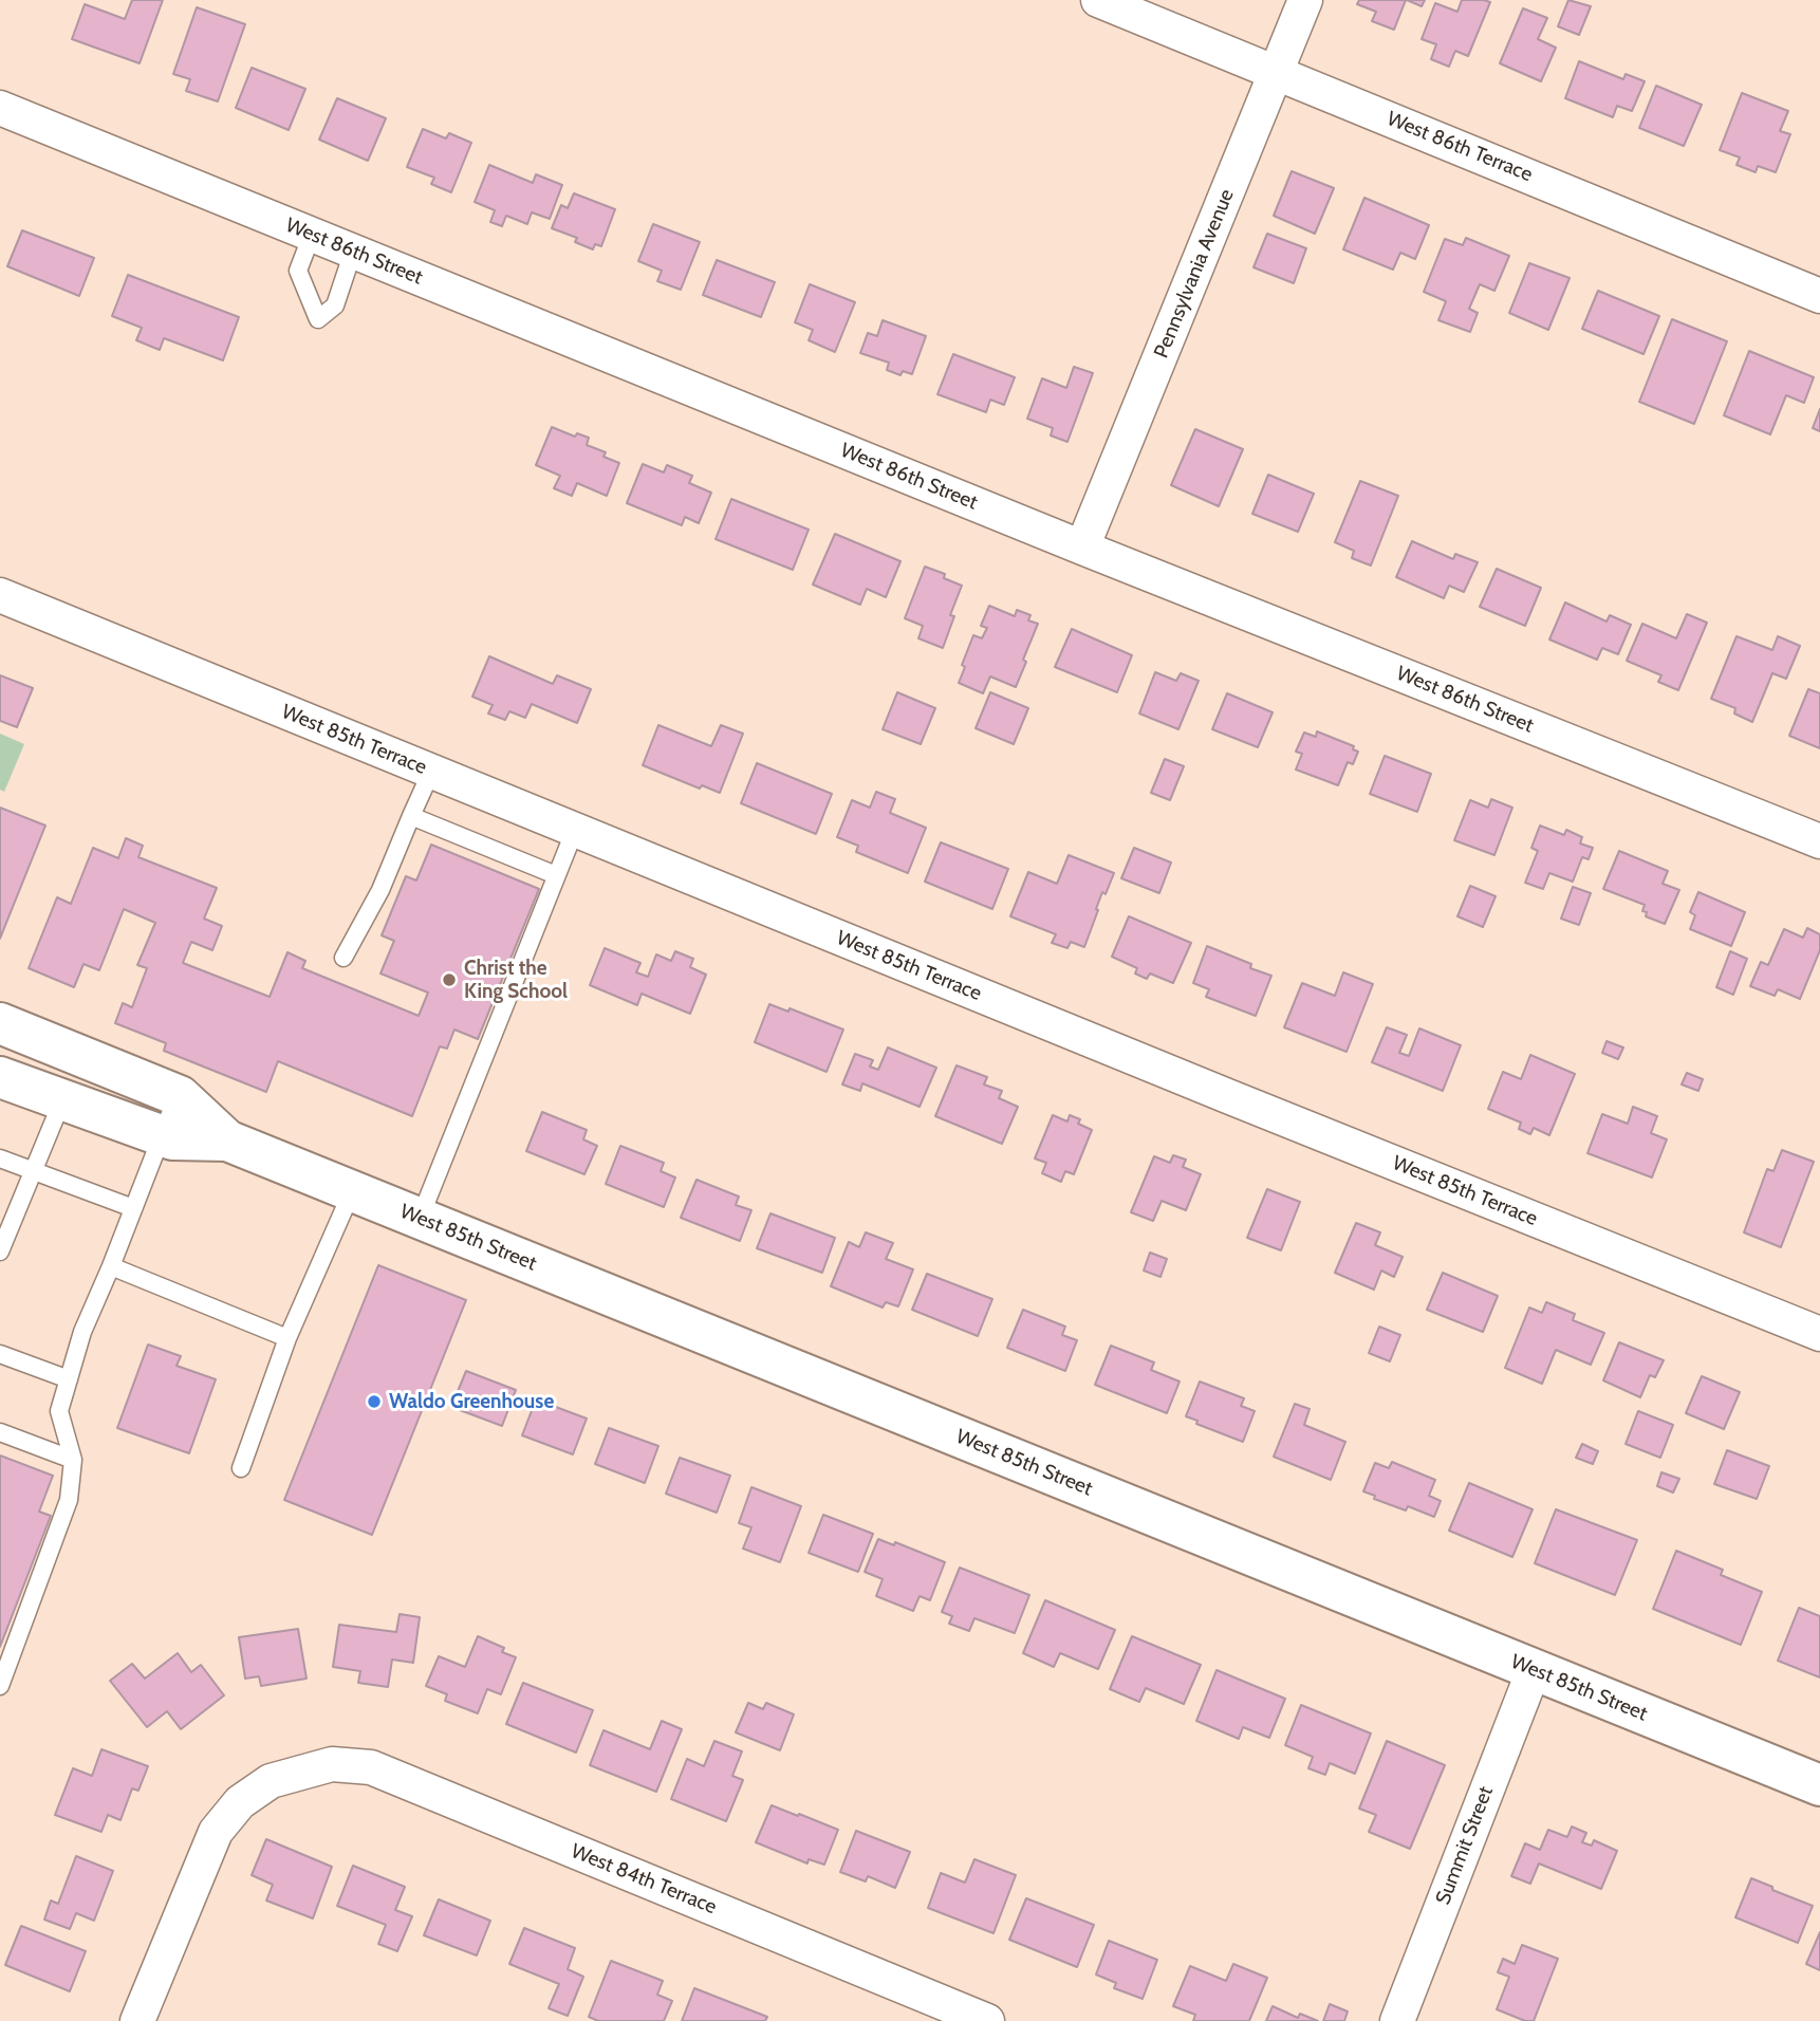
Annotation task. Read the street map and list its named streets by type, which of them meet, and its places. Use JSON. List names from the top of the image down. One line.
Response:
{"streets":{"main road":["West 85th Street"],"street":["West 86th Terrace","West 86th Street","Pennsylvania Avenue","West 85th Terrace","Summit Street","West 84th Terrace"]},"crossings":[["West 86th Terrace","Pennsylvania Avenue"],["West 86th Street","Pennsylvania Avenue"],["West 85th Street","Summit Street"]],"places":["Christ the King School","Waldo Greenhouse"]}
